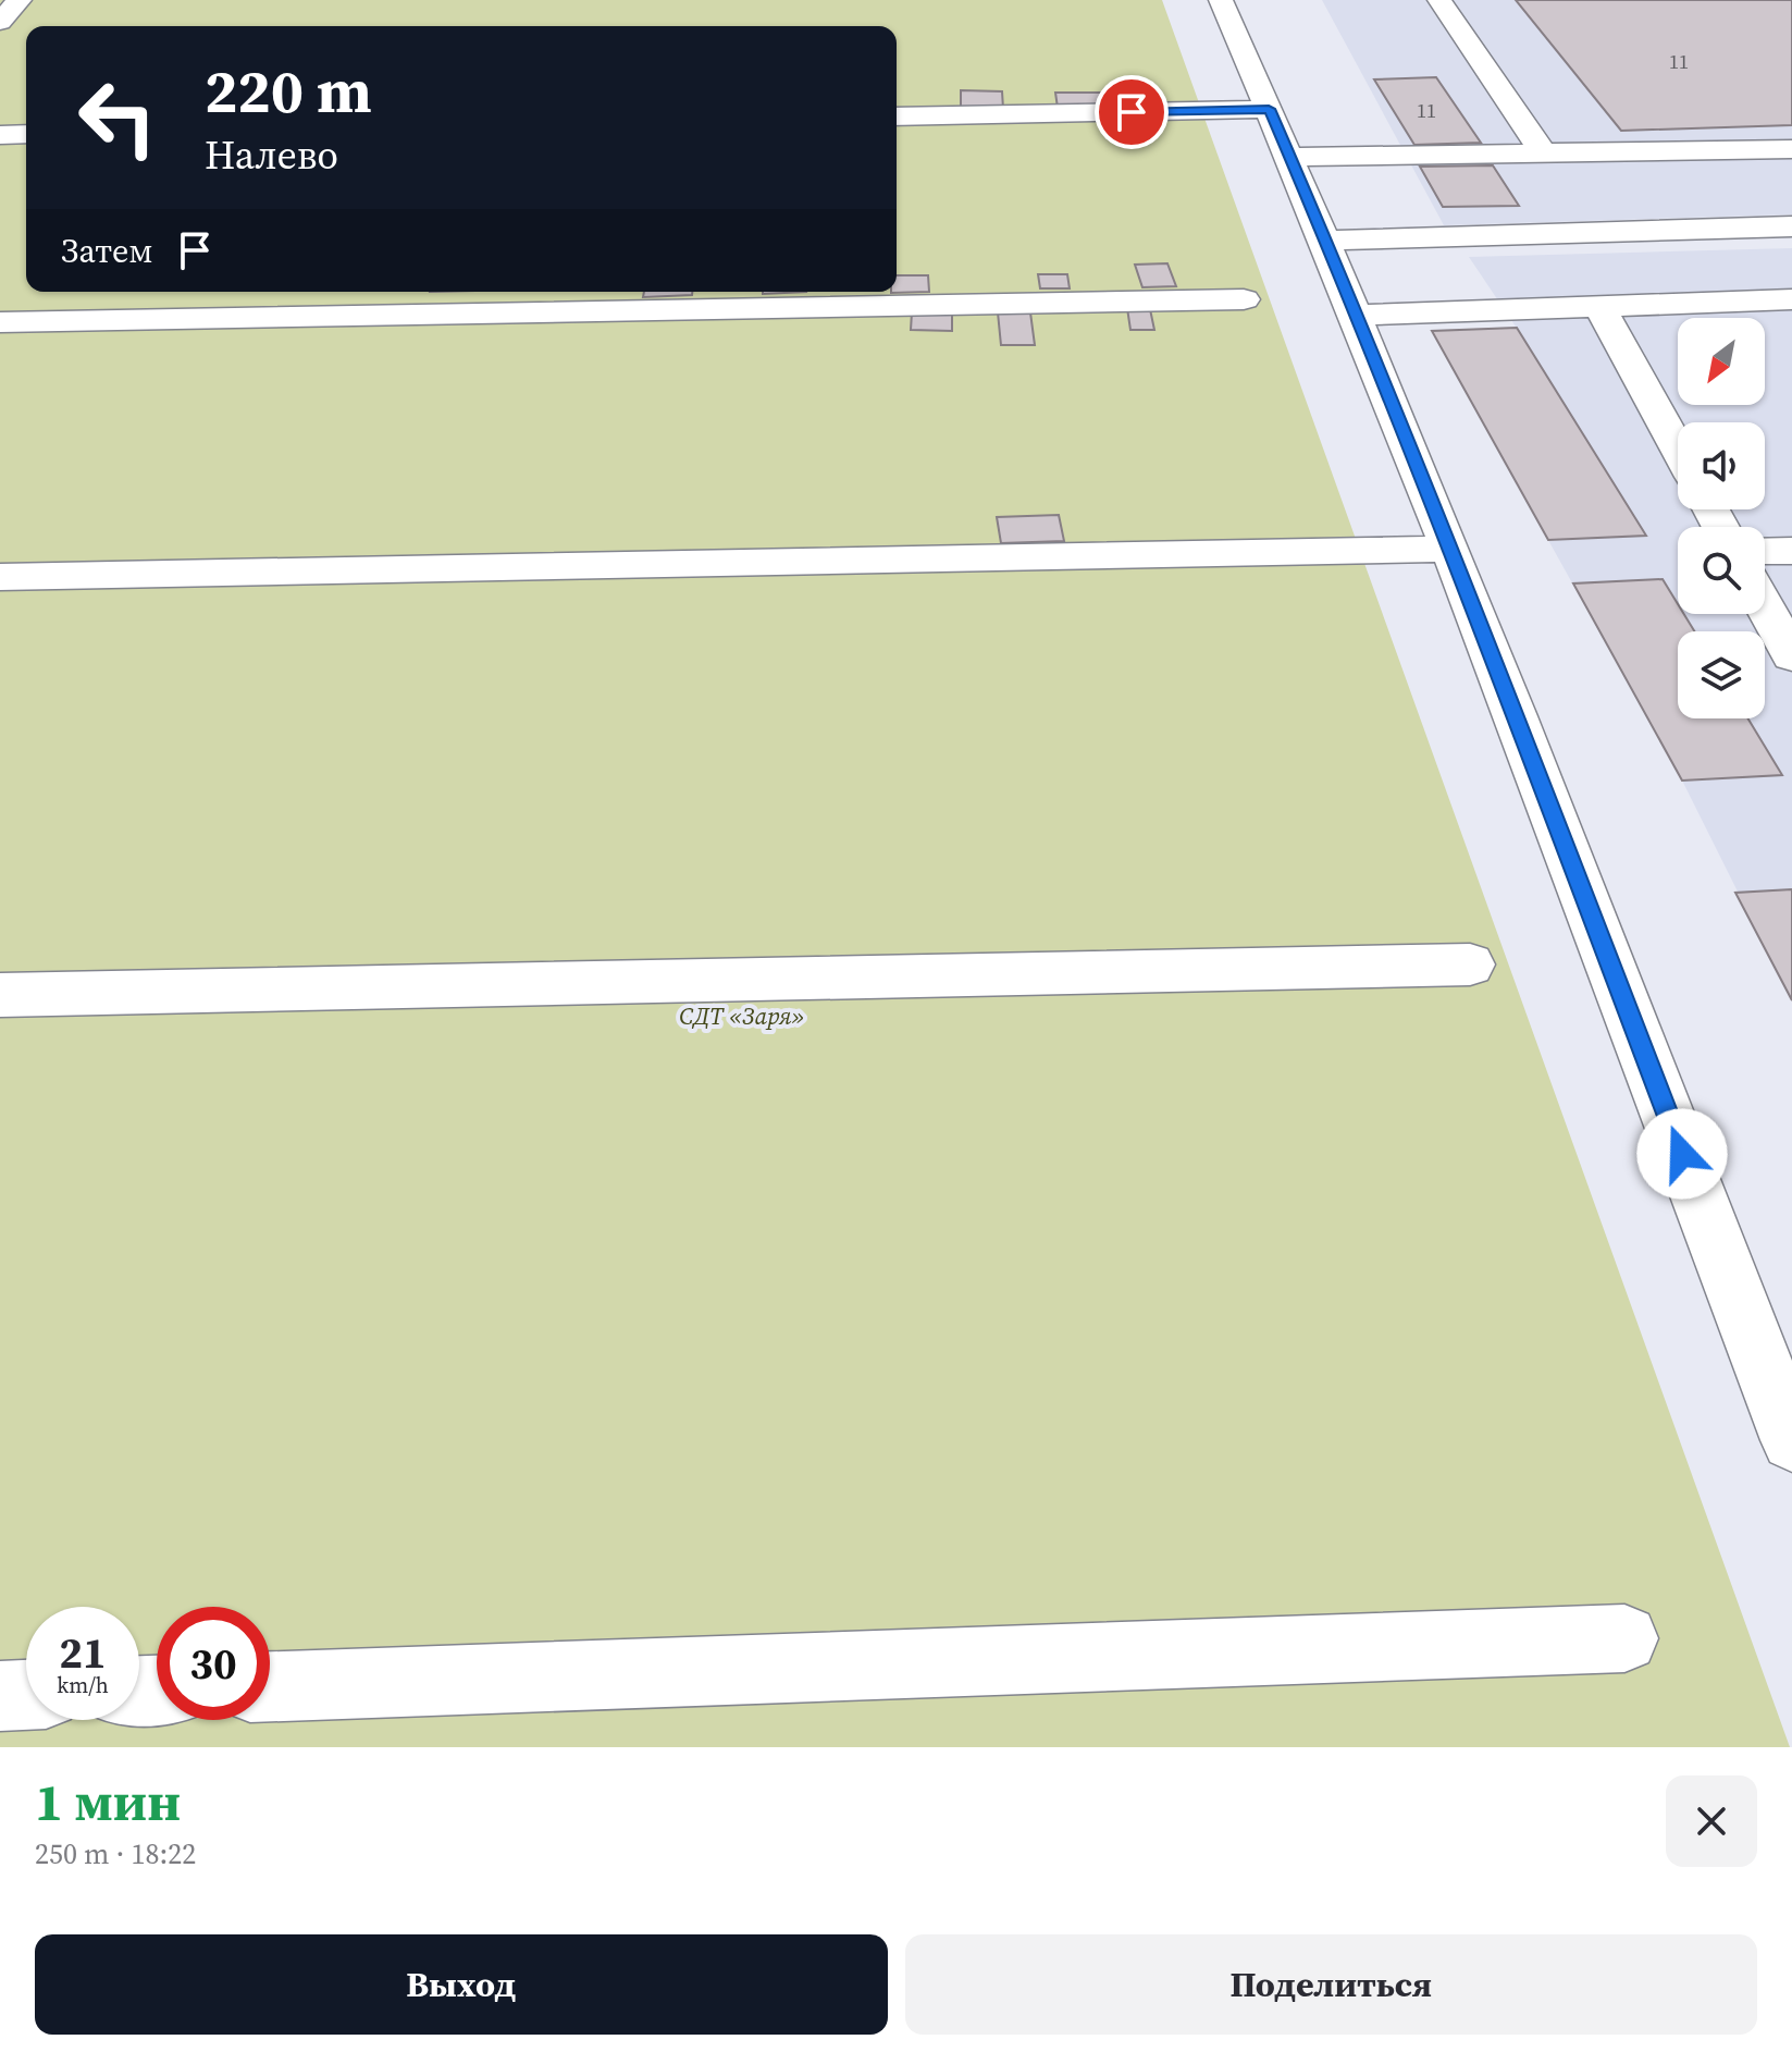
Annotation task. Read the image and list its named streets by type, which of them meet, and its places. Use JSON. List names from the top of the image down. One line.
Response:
{"parks":["СДТ «Заря»"],"house_numbers":["11","11"],"north":"bottom left","page":{"turn":["220 m","Налево"],"then":"Затем","speed":"21 km/h","limit":"30","heading":["1 мин","250 m · 18:22"],"buttons":["Выход","Поделиться"]}}
